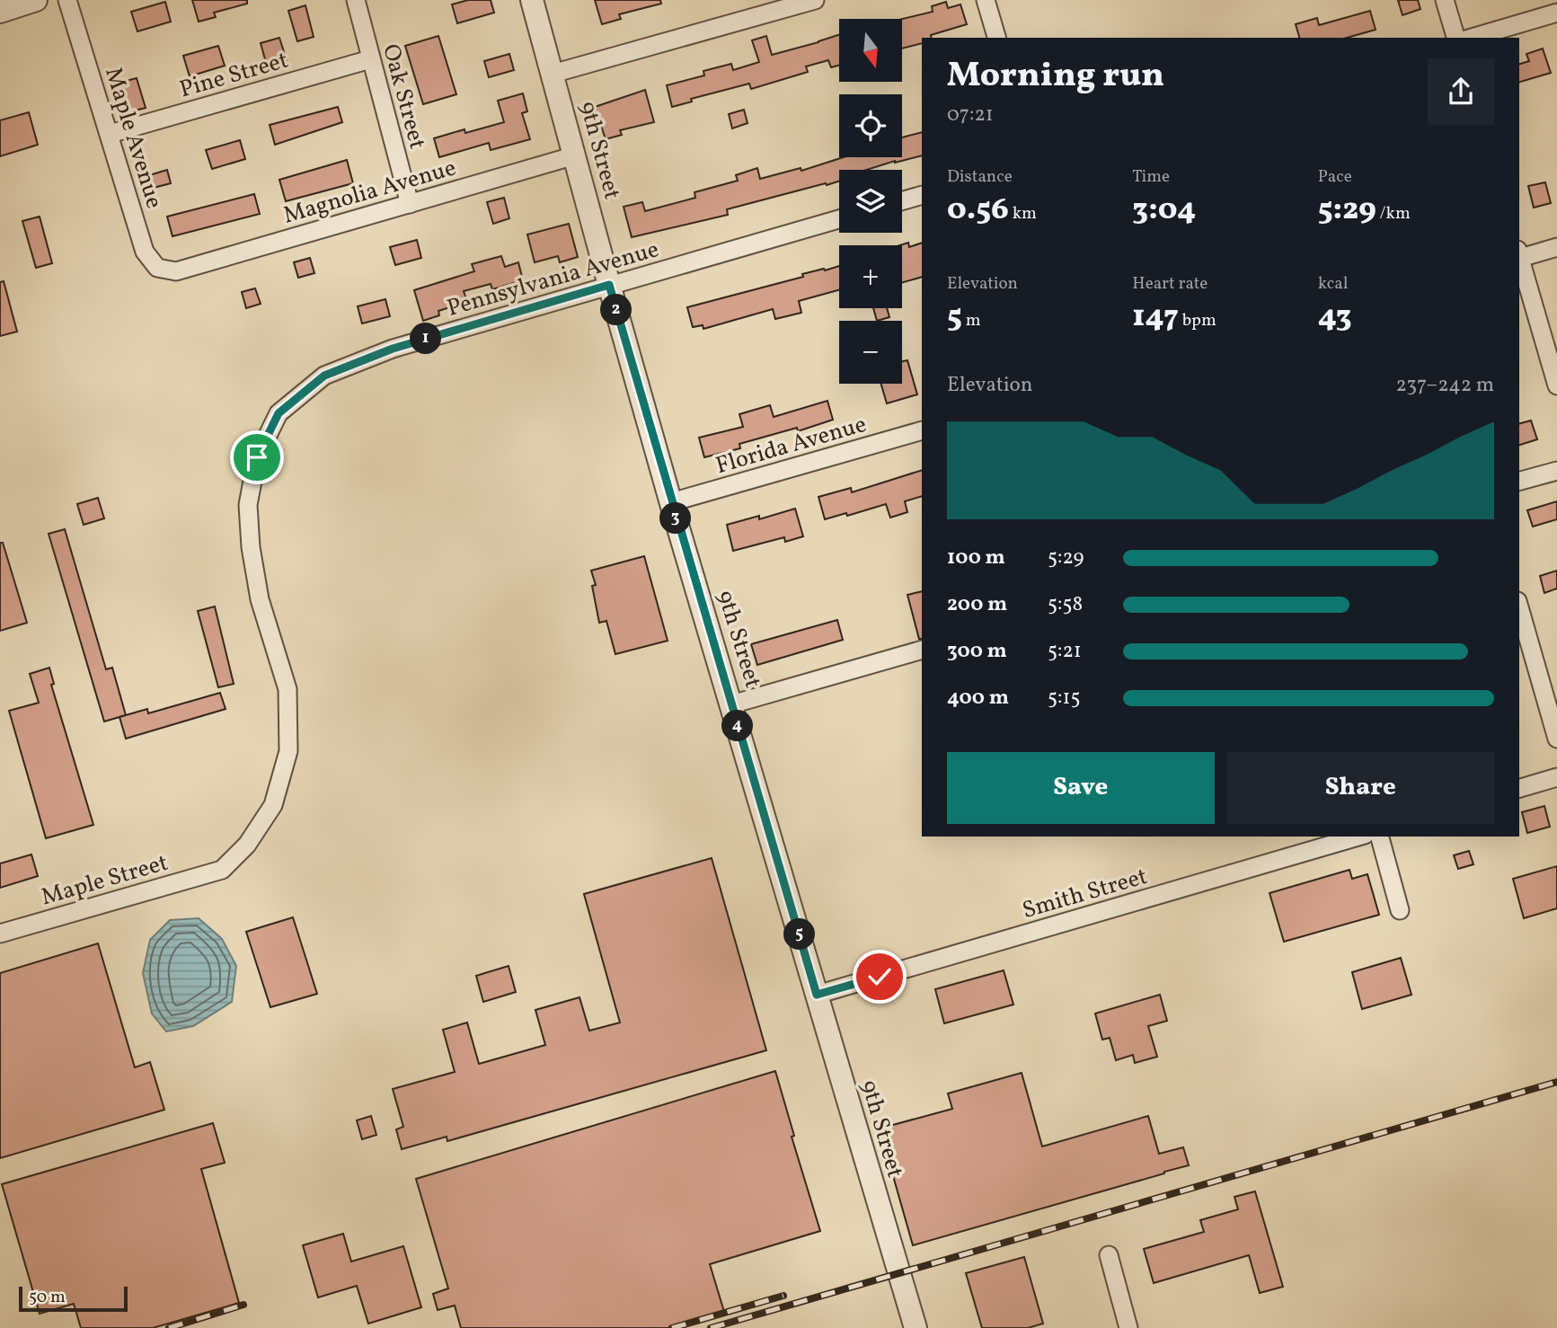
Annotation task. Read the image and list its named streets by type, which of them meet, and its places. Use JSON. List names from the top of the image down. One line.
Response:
{"streets":{"street":["Pine Street","Oak Street","Maple Avenue","9th Street","Magnolia Avenue","Pennsylvania Avenue","Florida Avenue","Maple Street","Smith Street"]},"crossings":[["Pine Street","Oak Street"],["Pine Street","Maple Avenue"],["Oak Street","Magnolia Avenue"],["Maple Avenue","Magnolia Avenue"],["9th Street","Magnolia Avenue"],["9th Street","Pennsylvania Avenue"],["9th Street","Florida Avenue"],["9th Street","Smith Street"],["Pennsylvania Avenue","Maple Street"]],"scale_bar":"50 m","north":"bottom","page":{"map_buttons":["+","−"],"heading":["Morning run","07:21"],"stats":[["Distance","0.56 km"],["Time","3:04"],["Pace","5:29 /km"],["Elevation","5 m"],["Heart rate","147 bpm"],["kcal","43"]],"pins":["2","1","3","4","5"],"chart":["Elevation","237–242 m"],"list":[{"name":"100 m","note":"5:29"},{"name":"200 m","note":"5:58"},{"name":"300 m","note":"5:21"},{"name":"400 m","note":"5:15"}],"buttons":["Save","Share"],"scale":"50 m"}}
